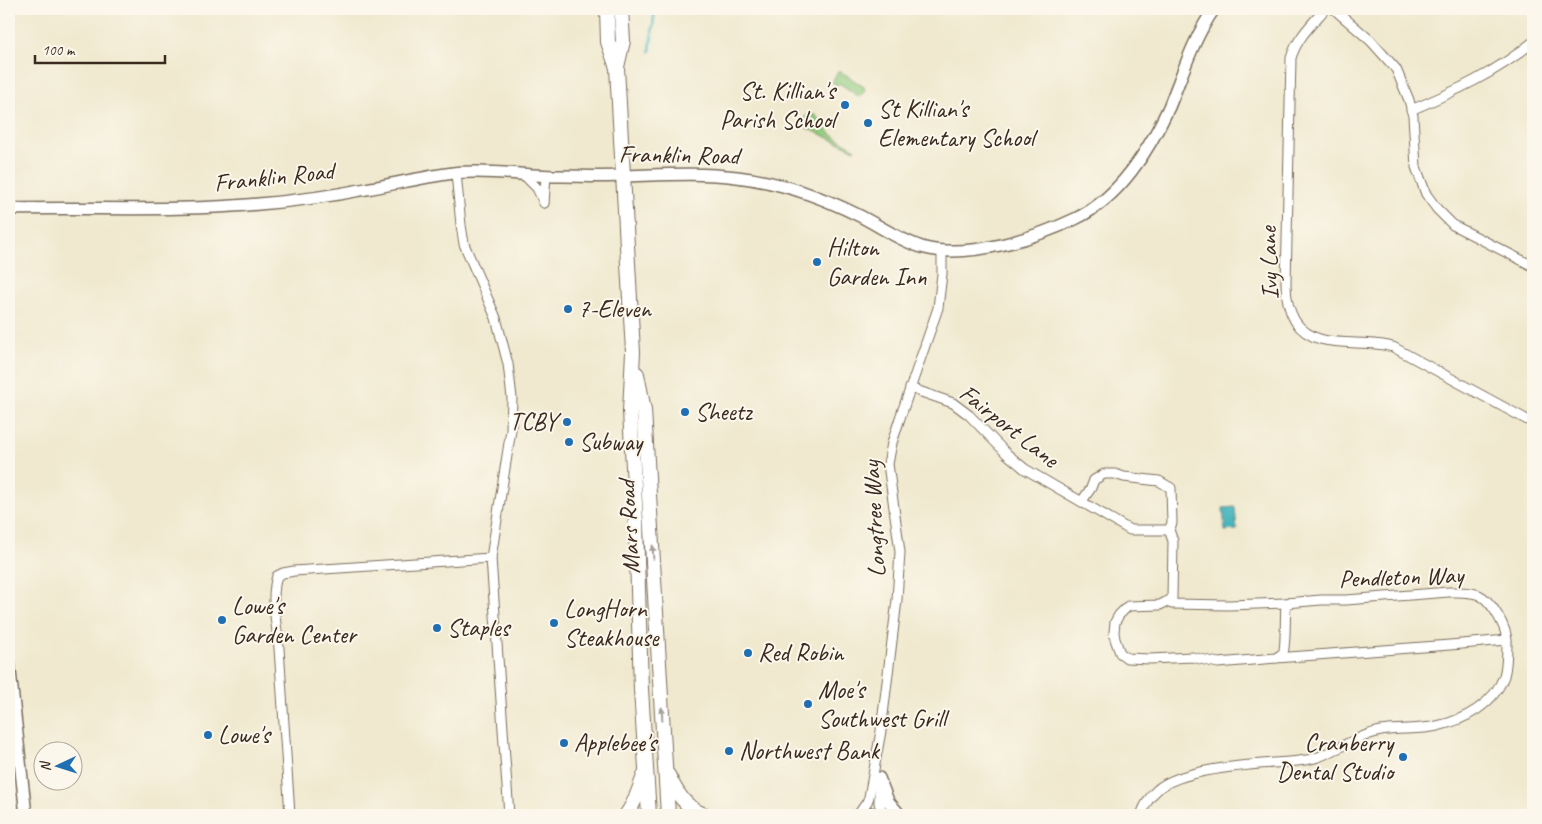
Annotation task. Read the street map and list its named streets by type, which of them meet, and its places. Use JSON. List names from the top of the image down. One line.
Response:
{"streets":{"main road":["Mars Road"],"street":["Franklin Road","Ivy Lane","Fairport Lane","Longtree Way","Pendleton Way"]},"crossings":[["Franklin Road","Longtree Way"],["Franklin Road","Mars Road"],["Fairport Lane","Longtree Way"]],"places":["St. Killian's Parish School","St Killian's Elementary School","Hilton Garden Inn","7-Eleven","Sheetz","TCBY","Subway","Lowe's Garden Center","LongHorn Steakhouse","Staples","Red Robin","Moe's Southwest Grill","Lowe's","Applebee's","Northwest Bank","Cranberry Dental Studio"],"scale_bar":"100 m","north":"left"}
